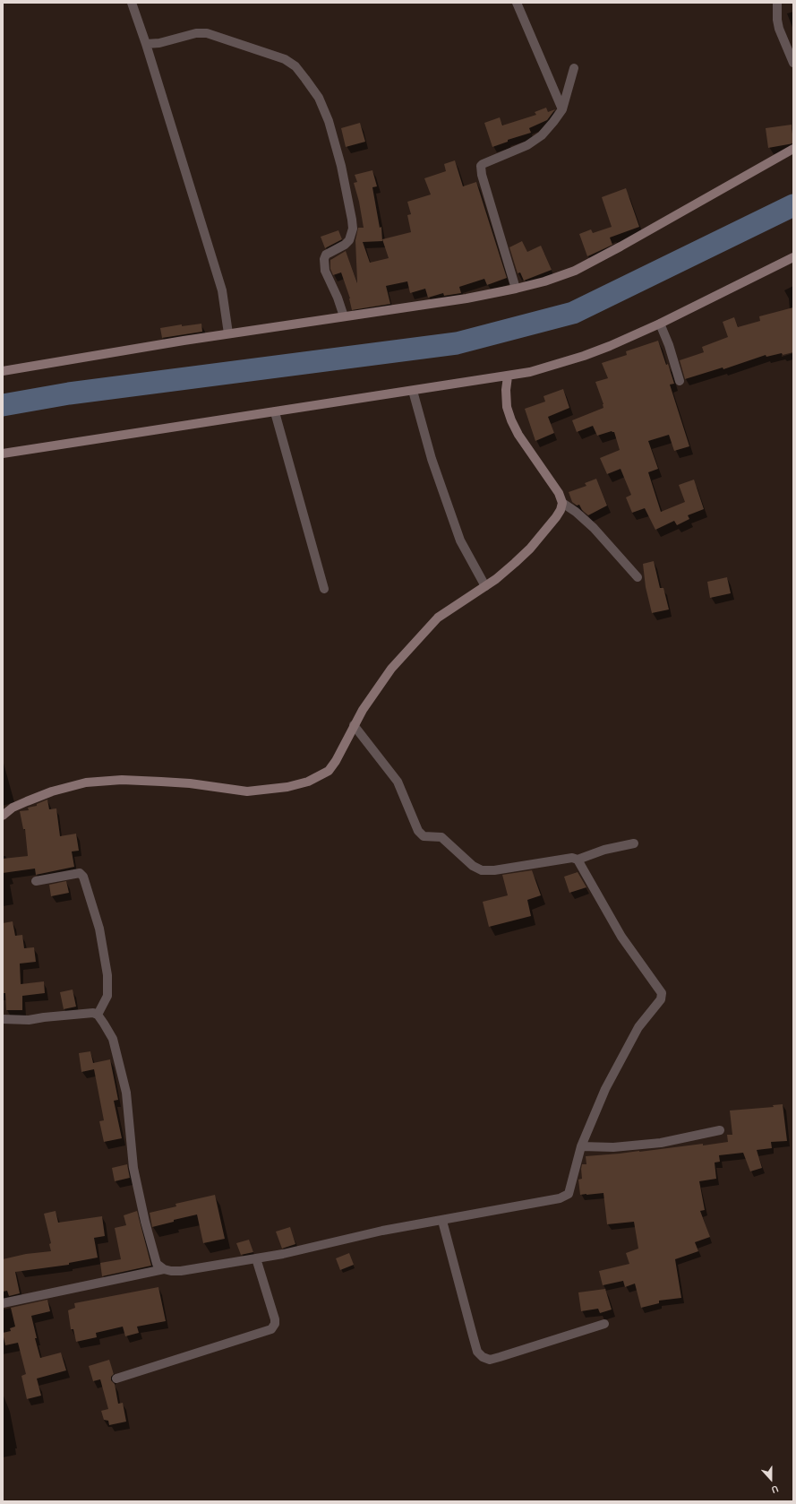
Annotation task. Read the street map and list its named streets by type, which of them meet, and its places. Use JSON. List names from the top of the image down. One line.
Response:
{"north":"bottom"}
